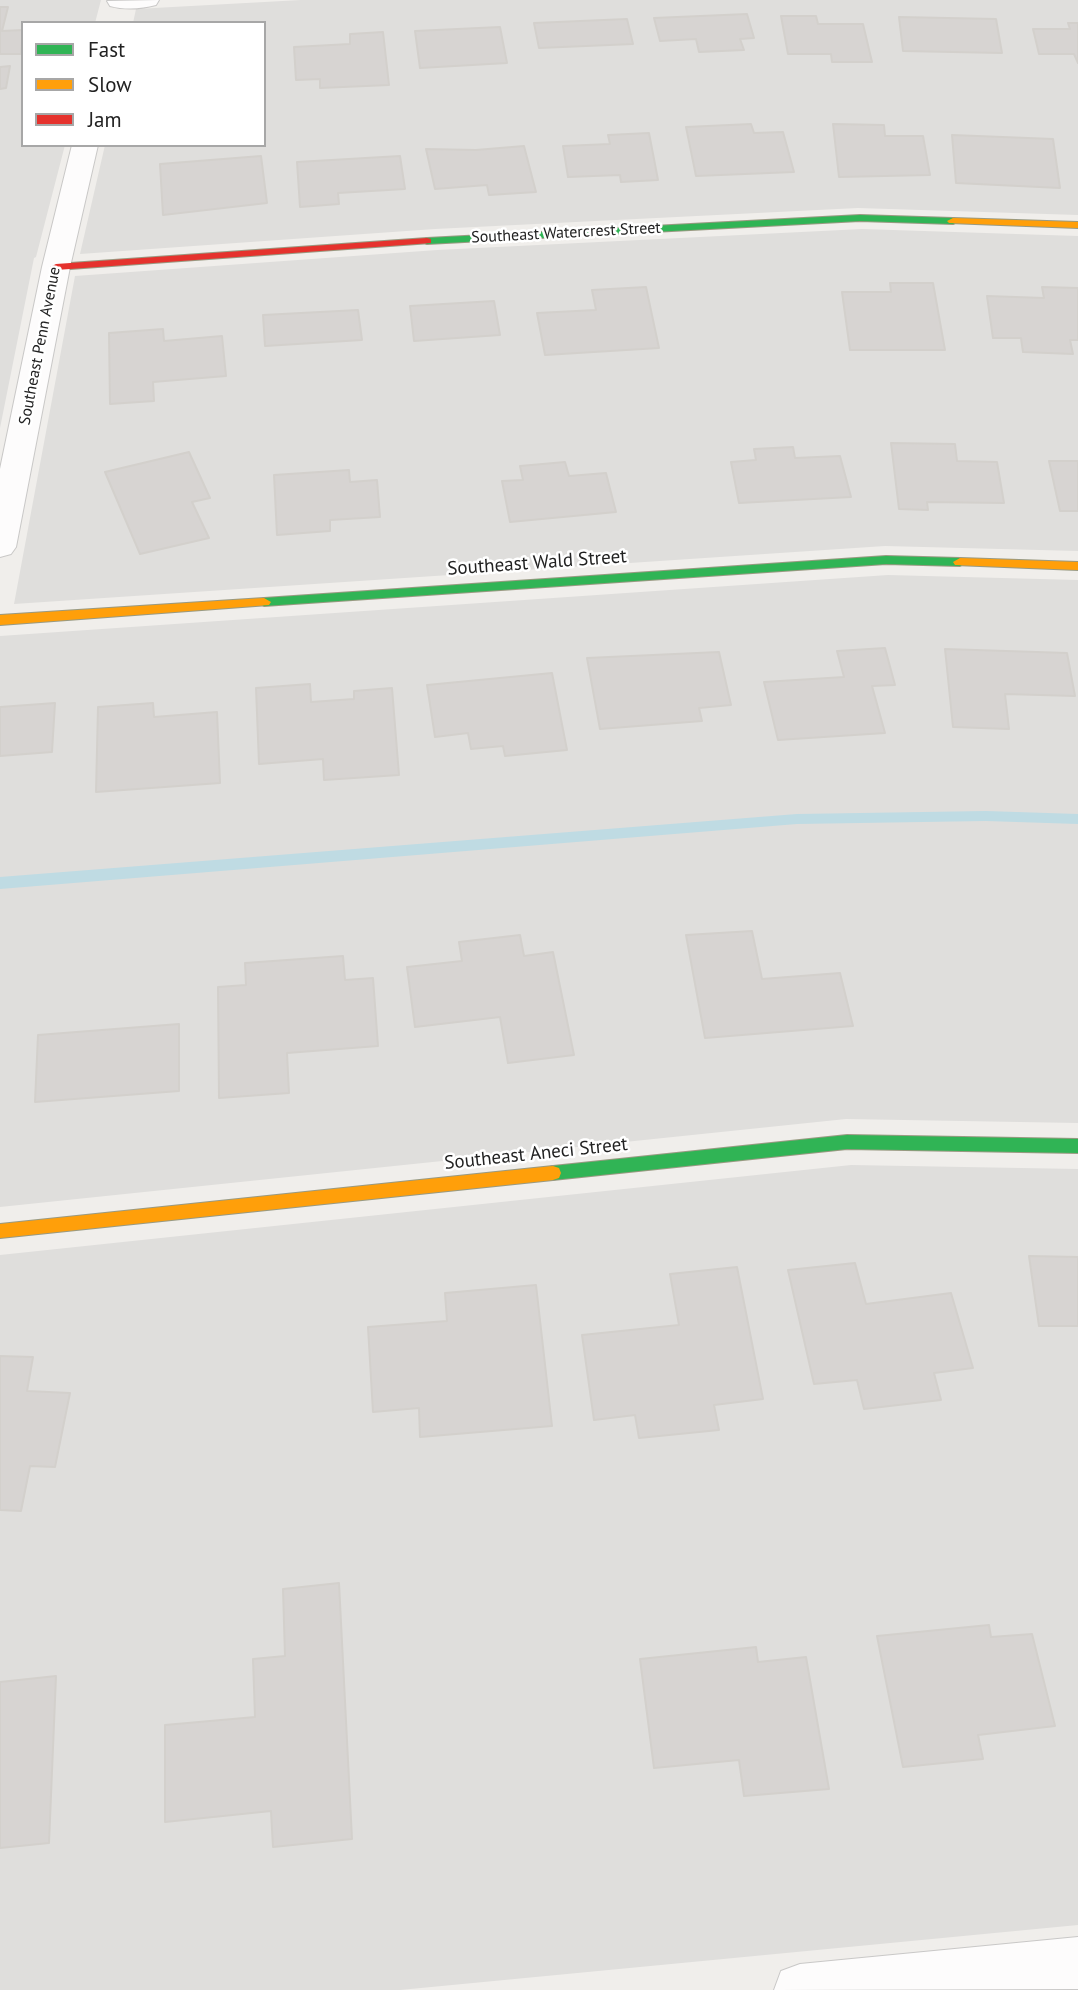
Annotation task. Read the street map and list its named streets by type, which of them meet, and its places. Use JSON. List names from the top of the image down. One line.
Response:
{"streets":{"street":["Southeast Watercrest Street","Southeast Penn Avenue","Southeast Wald Street","Southeast Aneci Street"]},"crossings":[["Southeast Watercrest Street","Southeast Penn Avenue"]],"legend":["Fast","Slow","Jam"]}
